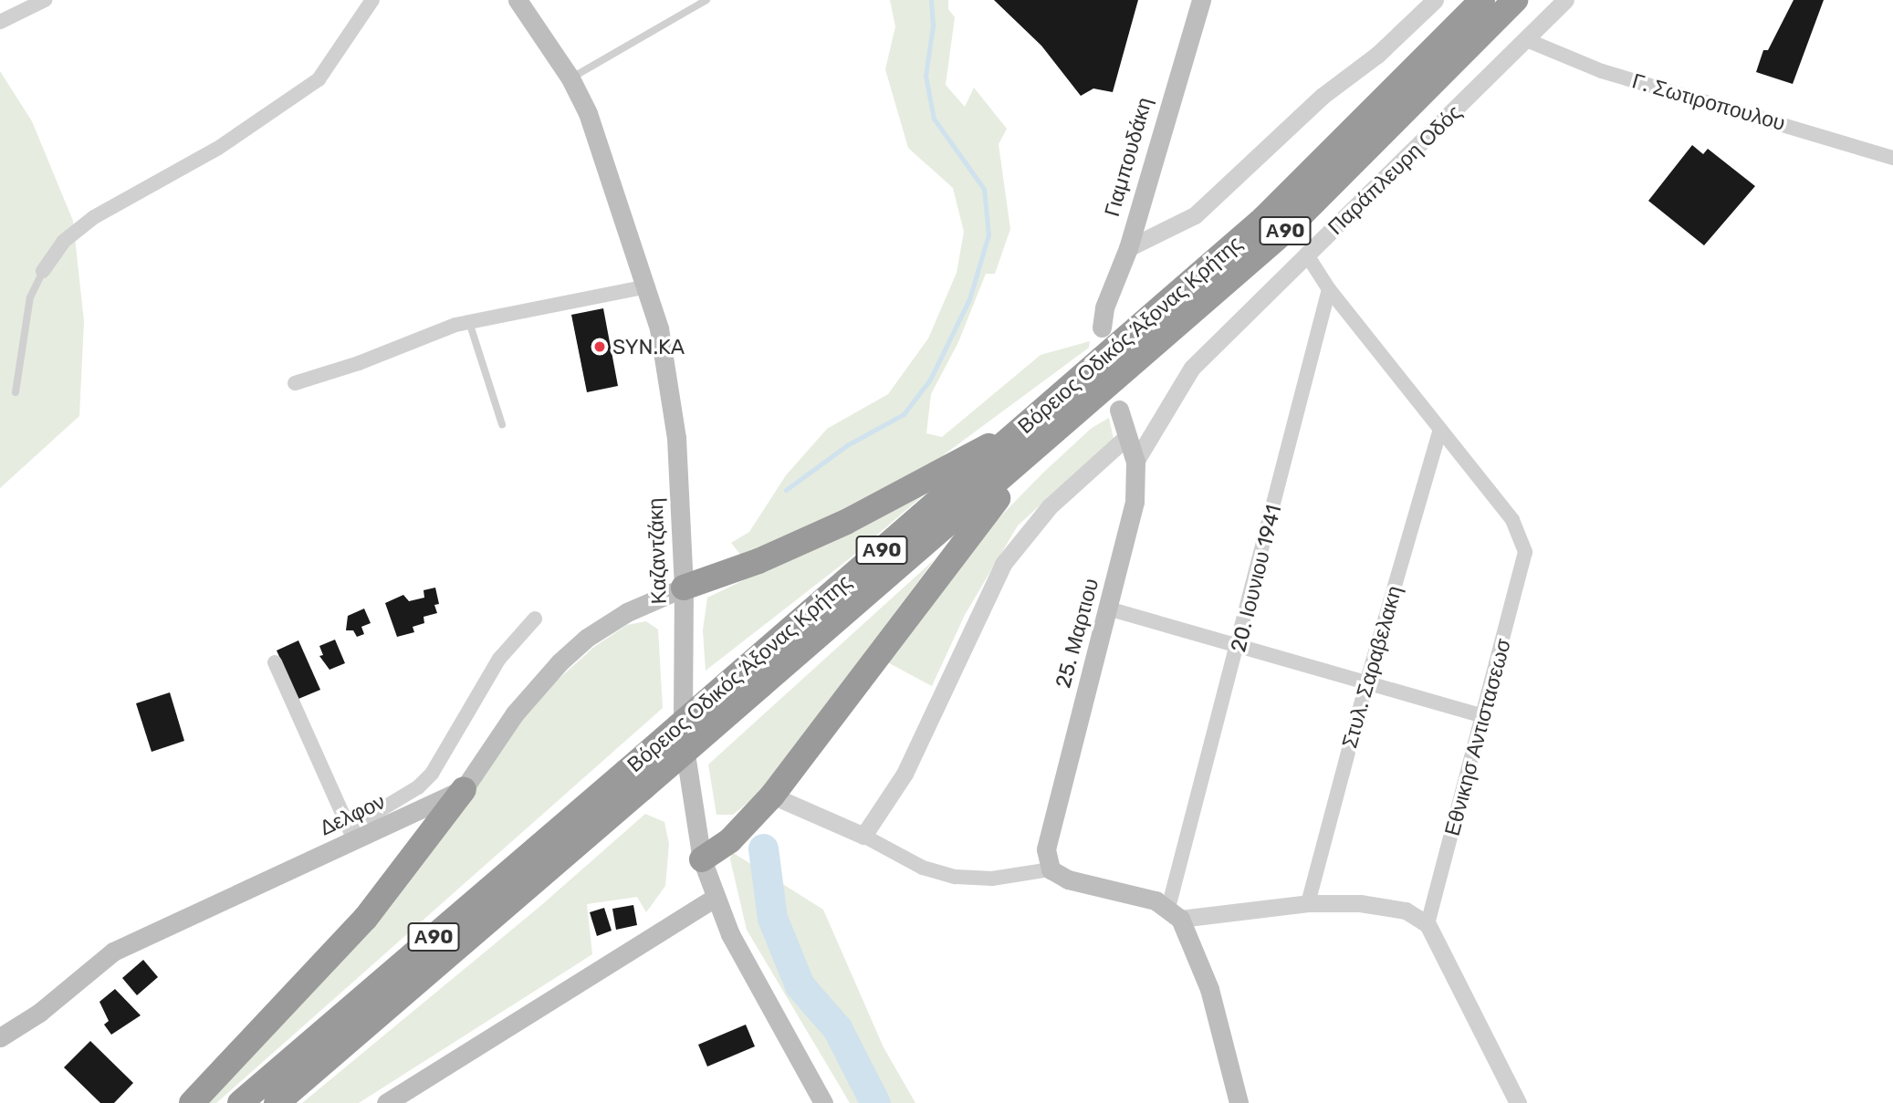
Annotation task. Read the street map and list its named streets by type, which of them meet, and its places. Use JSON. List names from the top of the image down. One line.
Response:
{"streets":{"highway":["Α90","Βόρειος Οδικός Άξονας Κρήτης"],"main road":["Γιαμπουδάκη","Καζαντζάκη","25. Μαρτιου","Δελφον"],"street":["Γ. Σωτιροπουλου","Παράπλευρη Οδός","20. Ιουνιου 1941","Στυλ. Σαραβελακη","Εθνικησ Αντιστασεωσ"]},"crossings":[["Γ. Σωτιροπουλου","Παράπλευρη Οδός"],["Παράπλευρη Οδός","25. Μαρτιου"],["Στυλ. Σαραβελακη","Εθνικησ Αντιστασεωσ"]],"places":["SYN.KA"]}
